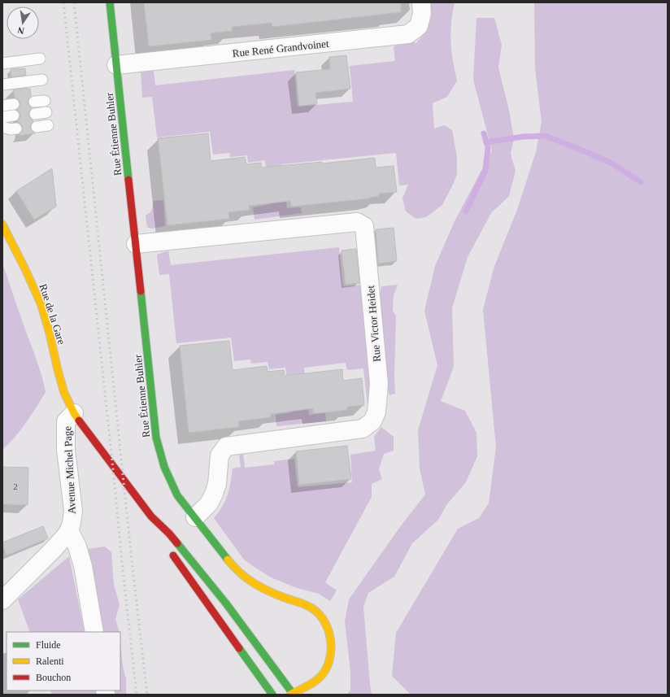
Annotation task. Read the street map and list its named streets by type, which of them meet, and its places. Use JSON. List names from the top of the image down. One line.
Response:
{"streets":{"street":["Rue René Grandvoinet","Rue Étienne Buhler","Rue de la Gare","Rue Victor Heidet","Avenue Michel Page"]},"crossings":[["Rue René Grandvoinet","Rue Étienne Buhler"],["Rue Étienne Buhler","Rue Victor Heidet"],["Rue de la Gare","Avenue Michel Page"]],"house_numbers":["2"],"legend":["Fluide","Ralenti","Bouchon"],"north":"bottom"}
